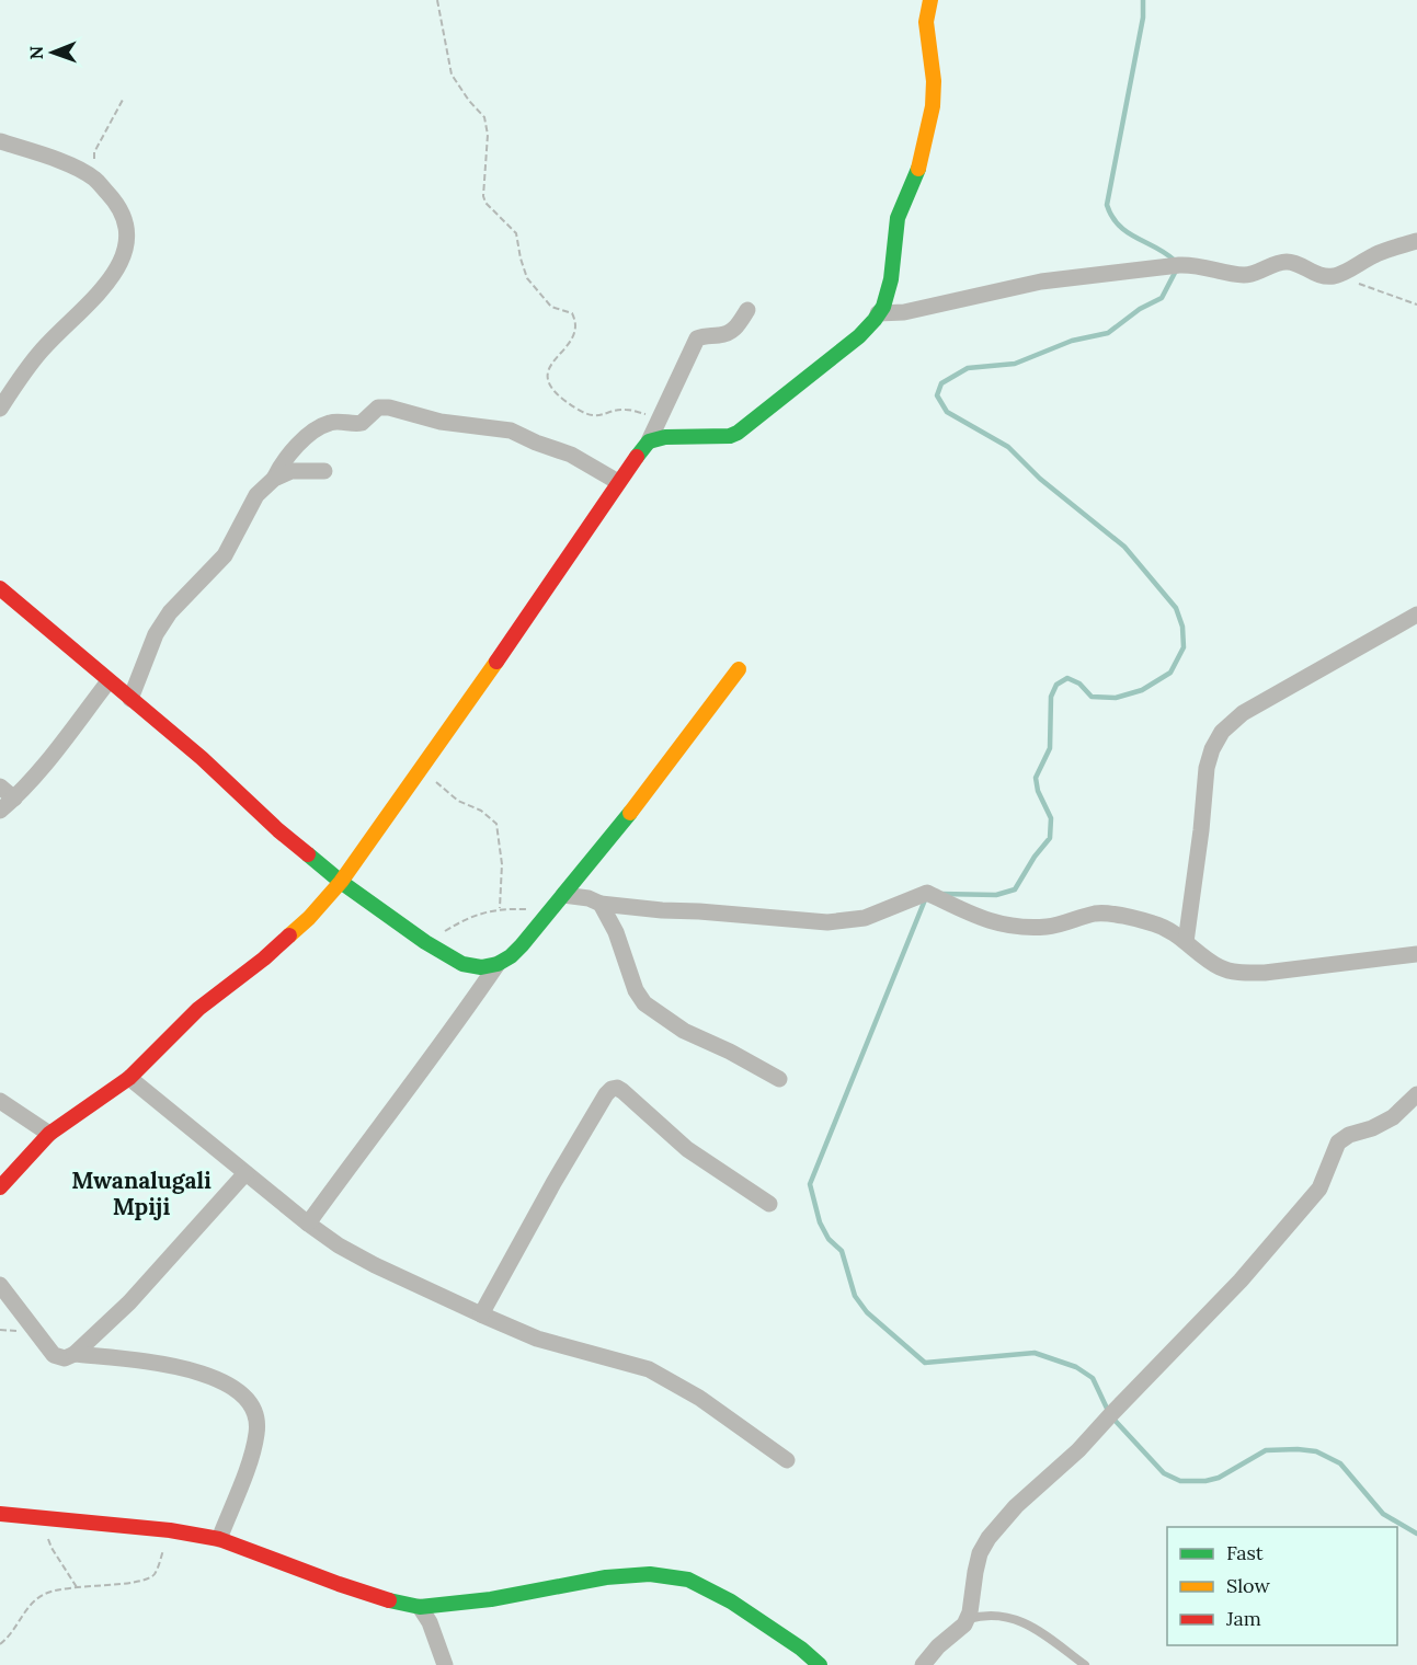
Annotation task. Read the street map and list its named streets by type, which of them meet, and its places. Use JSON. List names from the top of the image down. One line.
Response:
{"districts":["Mwanalugali Mpiji"],"legend":["Fast","Slow","Jam"],"north":"left"}
